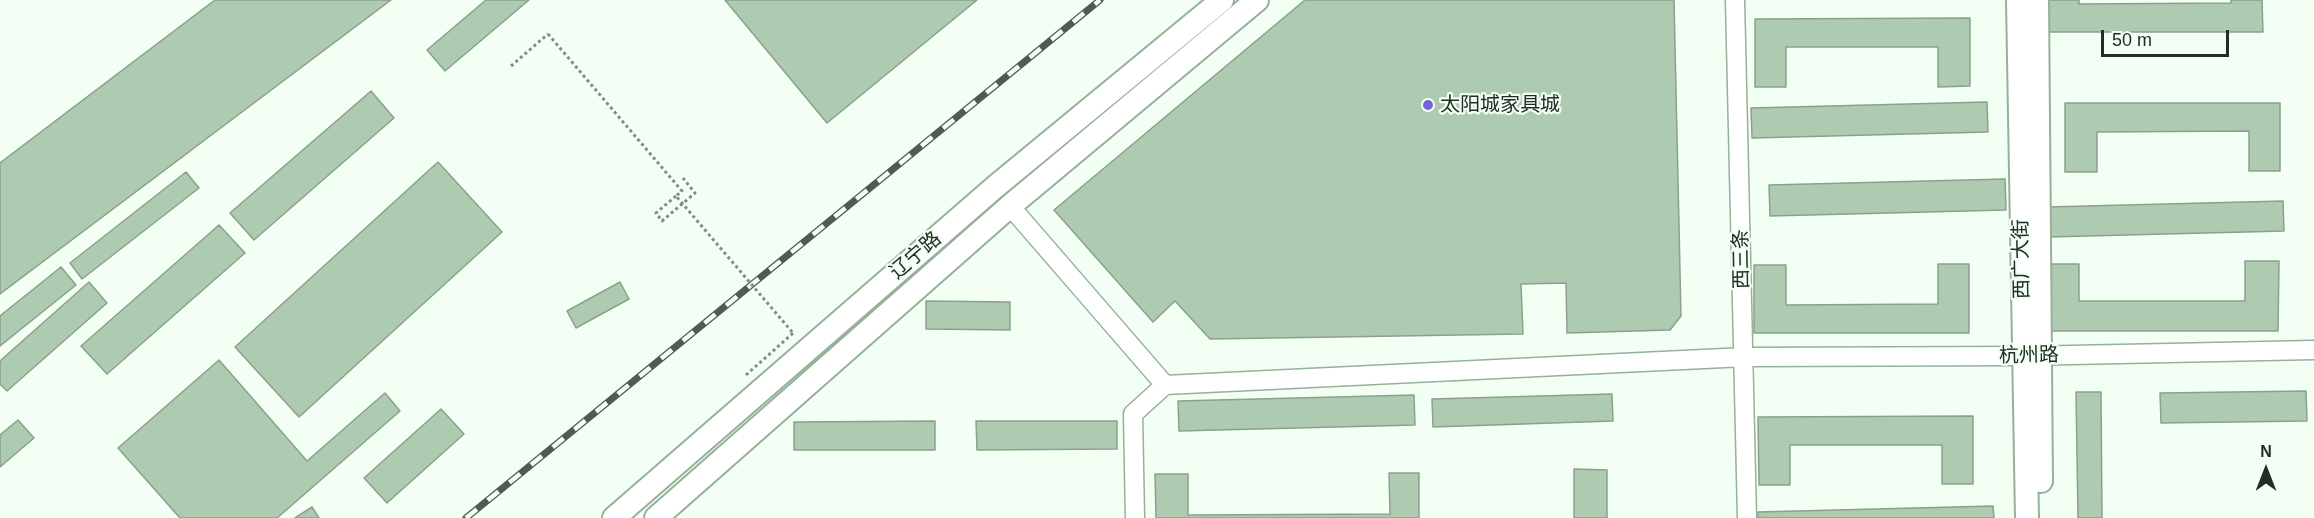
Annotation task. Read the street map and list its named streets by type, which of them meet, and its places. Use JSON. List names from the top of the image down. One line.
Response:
{"streets":{"main road":["辽宁路","西广大街"],"street":["西三条","杭州路"]},"crossings":[["西三条","杭州路"],["西广大街","杭州路"]],"places":["太阳城家具城"],"scale_bar":"50 m","north":"top"}
